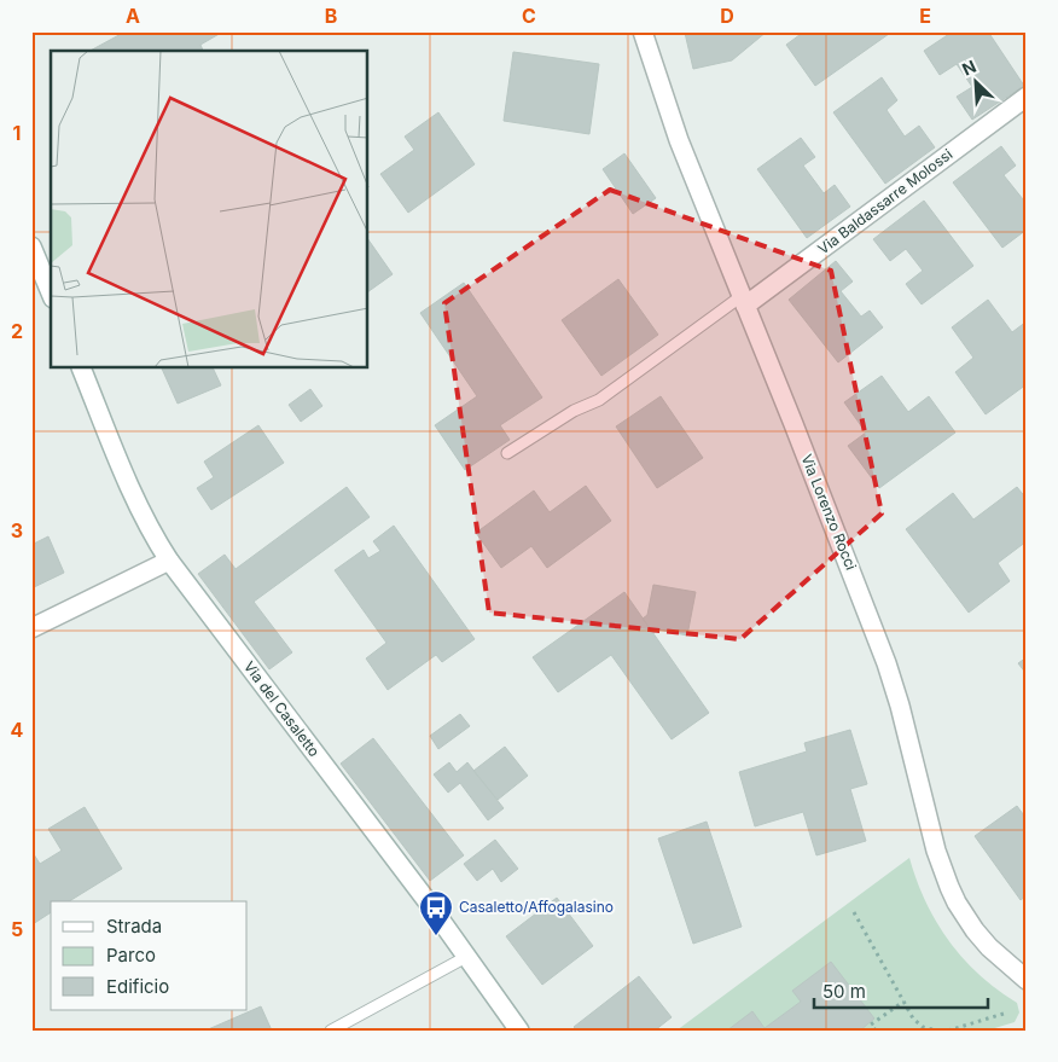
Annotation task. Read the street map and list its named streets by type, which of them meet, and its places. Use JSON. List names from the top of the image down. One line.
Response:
{"streets":{"street":["Via Baldassarre Molossi","Via Lorenzo Rocci","Via del Casaletto"]},"crossings":[["Via Baldassarre Molossi","Via Lorenzo Rocci"]],"places":{"bus stop":["Casaletto/Affogalasino"]},"legend":["Strada","Parco","Edificio"],"scale_bar":"50 m","north":"top left","grid":{"columns":["A","B","C","D","E"],"rows":["1","2","3","4","5"]}}
